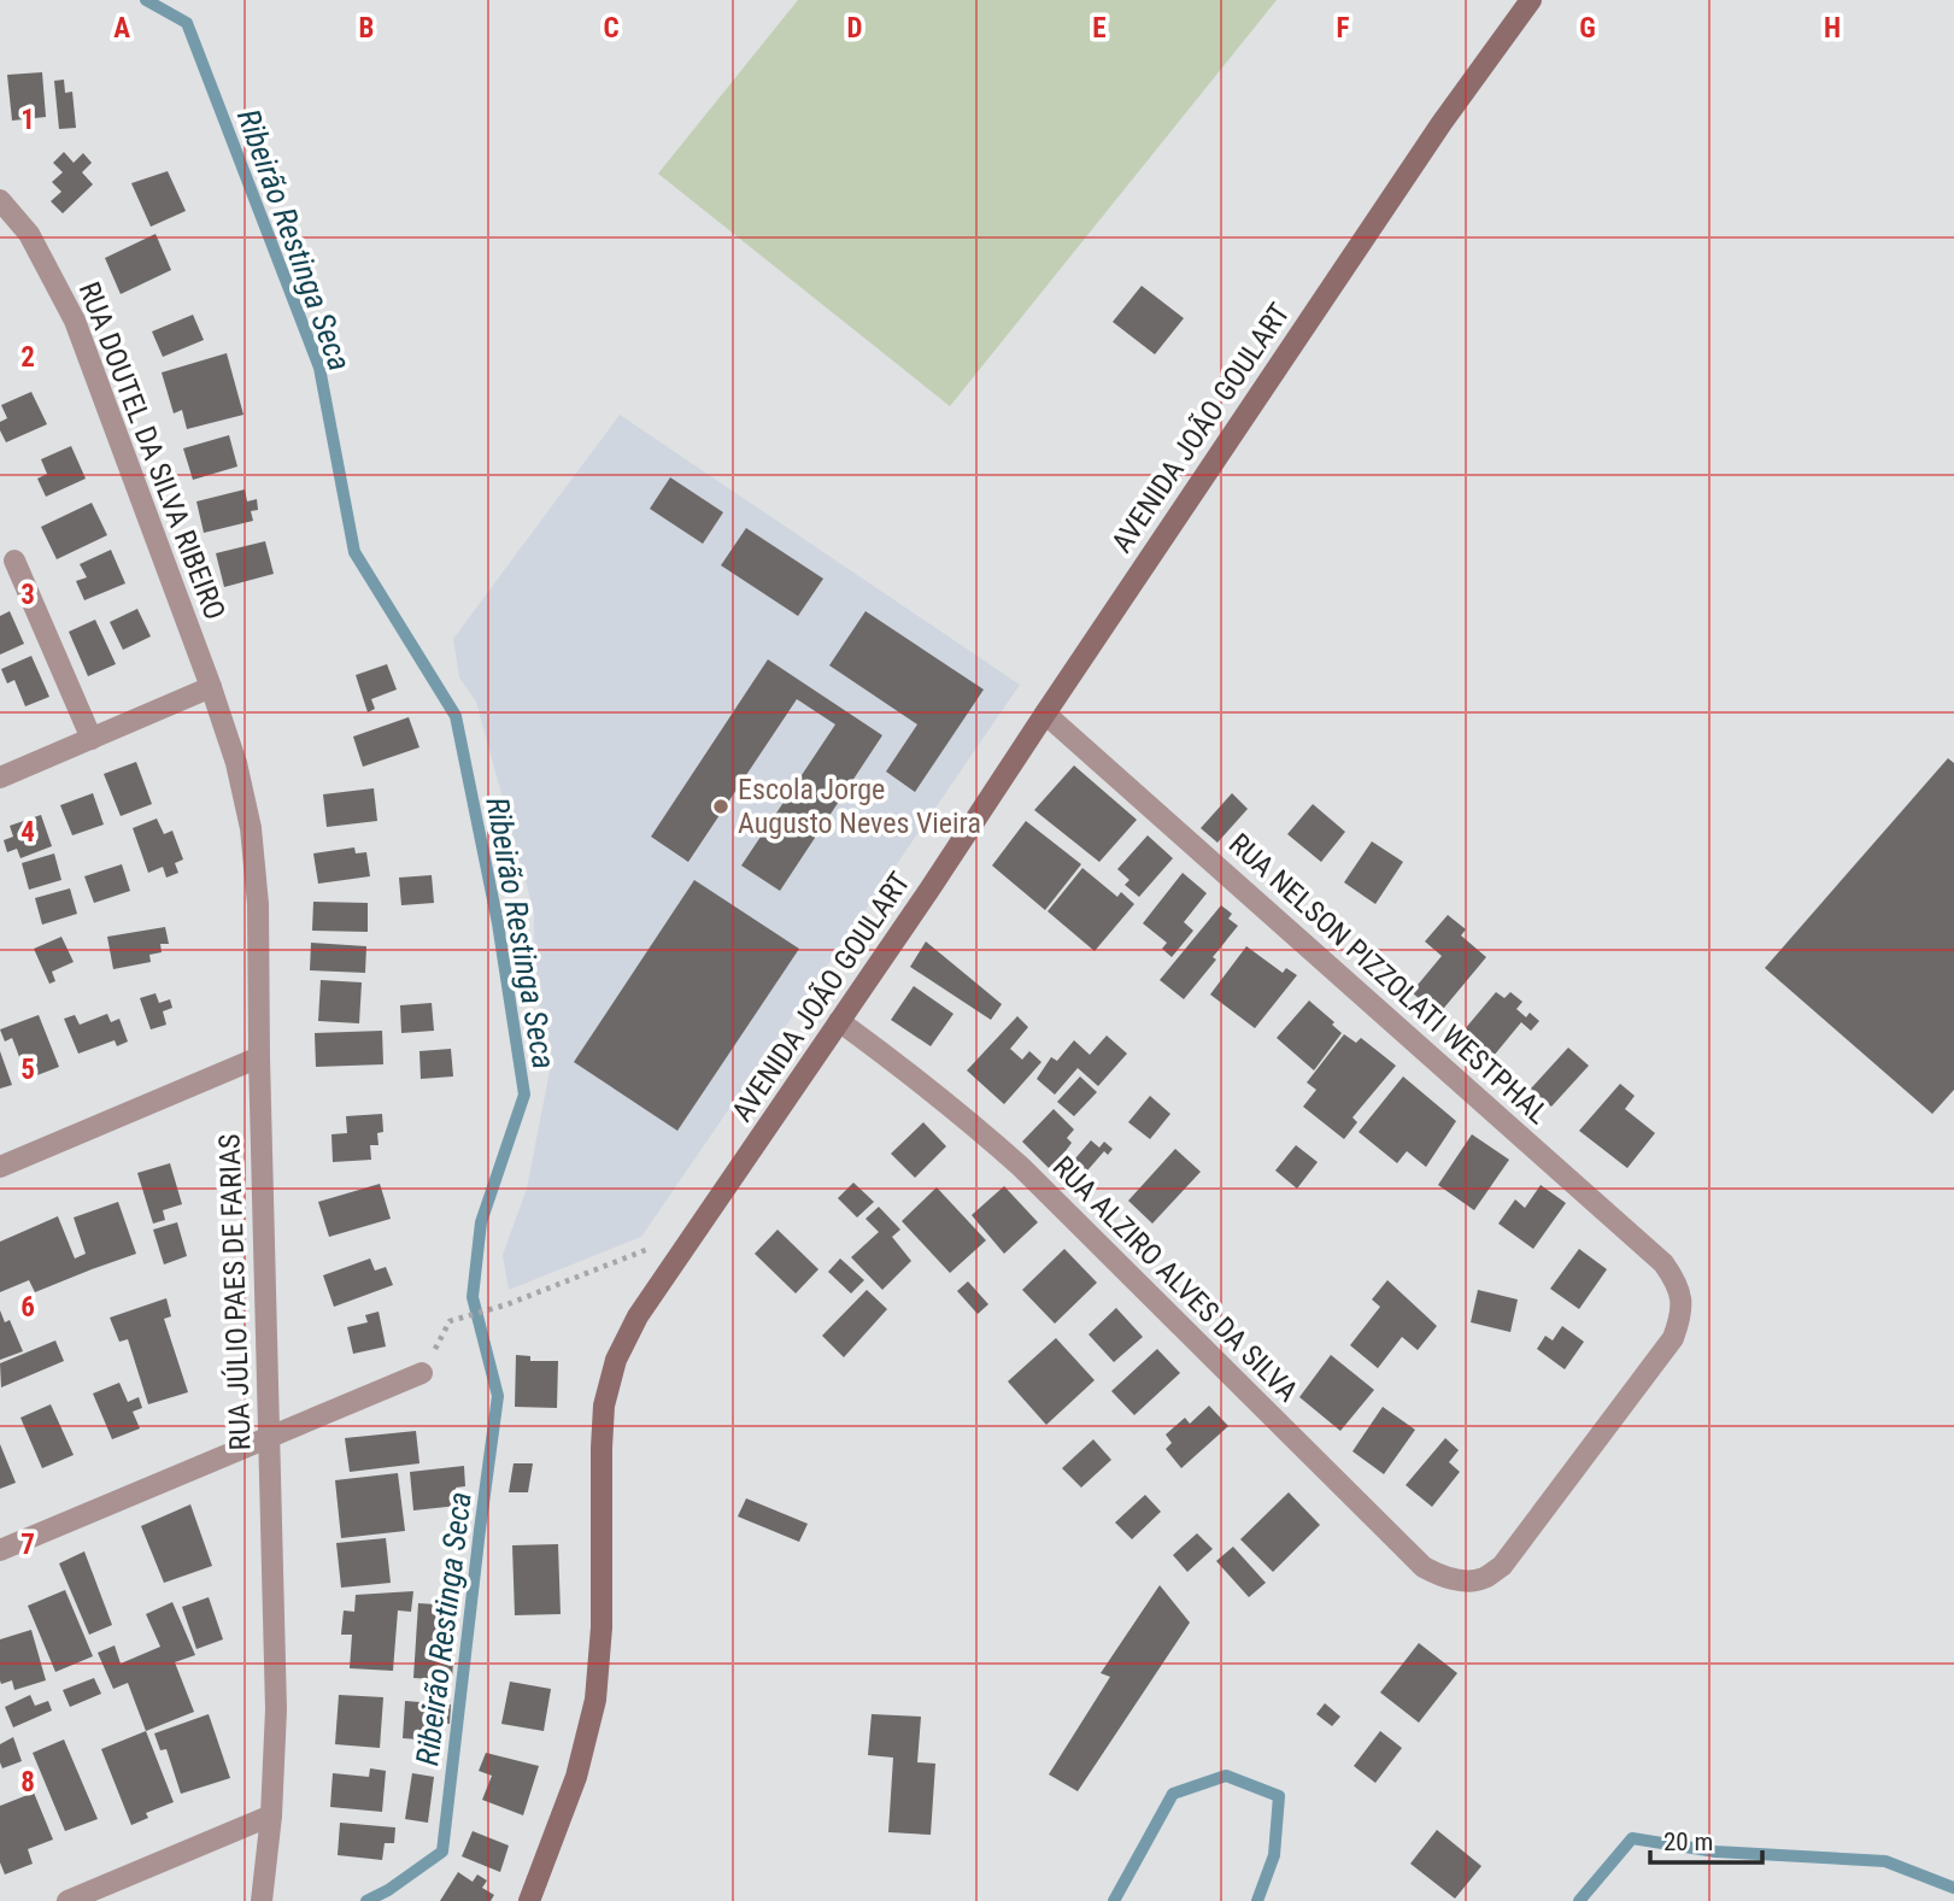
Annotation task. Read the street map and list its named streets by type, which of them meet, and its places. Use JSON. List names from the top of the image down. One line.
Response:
{"streets":{"main road":["AVENIDA JOÃO GOULART"],"street":["RUA DOUTEL DA SILVA RIBEIRO","RUA NELSON PIZZOLATI WESTPHAL","RUA ALZIRO ALVES DA SILVA","RUA JÚLIO PAES DE FARIAS"]},"crossings":[["AVENIDA JOÃO GOULART","RUA NELSON PIZZOLATI WESTPHAL"],["AVENIDA JOÃO GOULART","RUA ALZIRO ALVES DA SILVA"],["RUA DOUTEL DA SILVA RIBEIRO","RUA JÚLIO PAES DE FARIAS"],["RUA NELSON PIZZOLATI WESTPHAL","RUA ALZIRO ALVES DA SILVA"]],"water":["Ribeirão Restinga Seca"],"places":["Escola Jorge Augusto Neves Vieira"],"scale_bar":"20 m","grid":{"columns":["A","B","C","D","E","F","G","H"],"rows":["1","2","3","4","5","6","7","8"]}}
